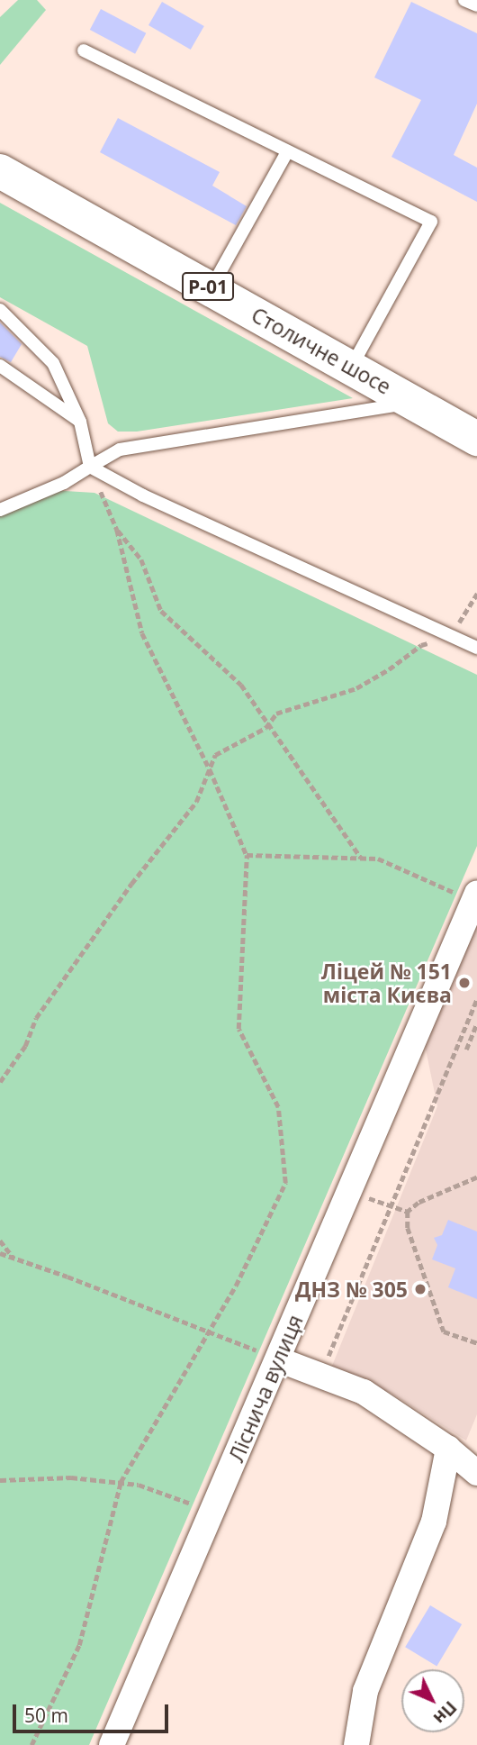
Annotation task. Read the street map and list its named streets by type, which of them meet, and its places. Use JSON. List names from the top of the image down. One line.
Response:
{"streets":{"main road":["Р-01","Столичне шосе"],"street":["Ліснича вулиця"]},"places":["Ліцей № 151 міста Києва","ДНЗ № 305"],"scale_bar":"50 m","north":"bottom right"}
